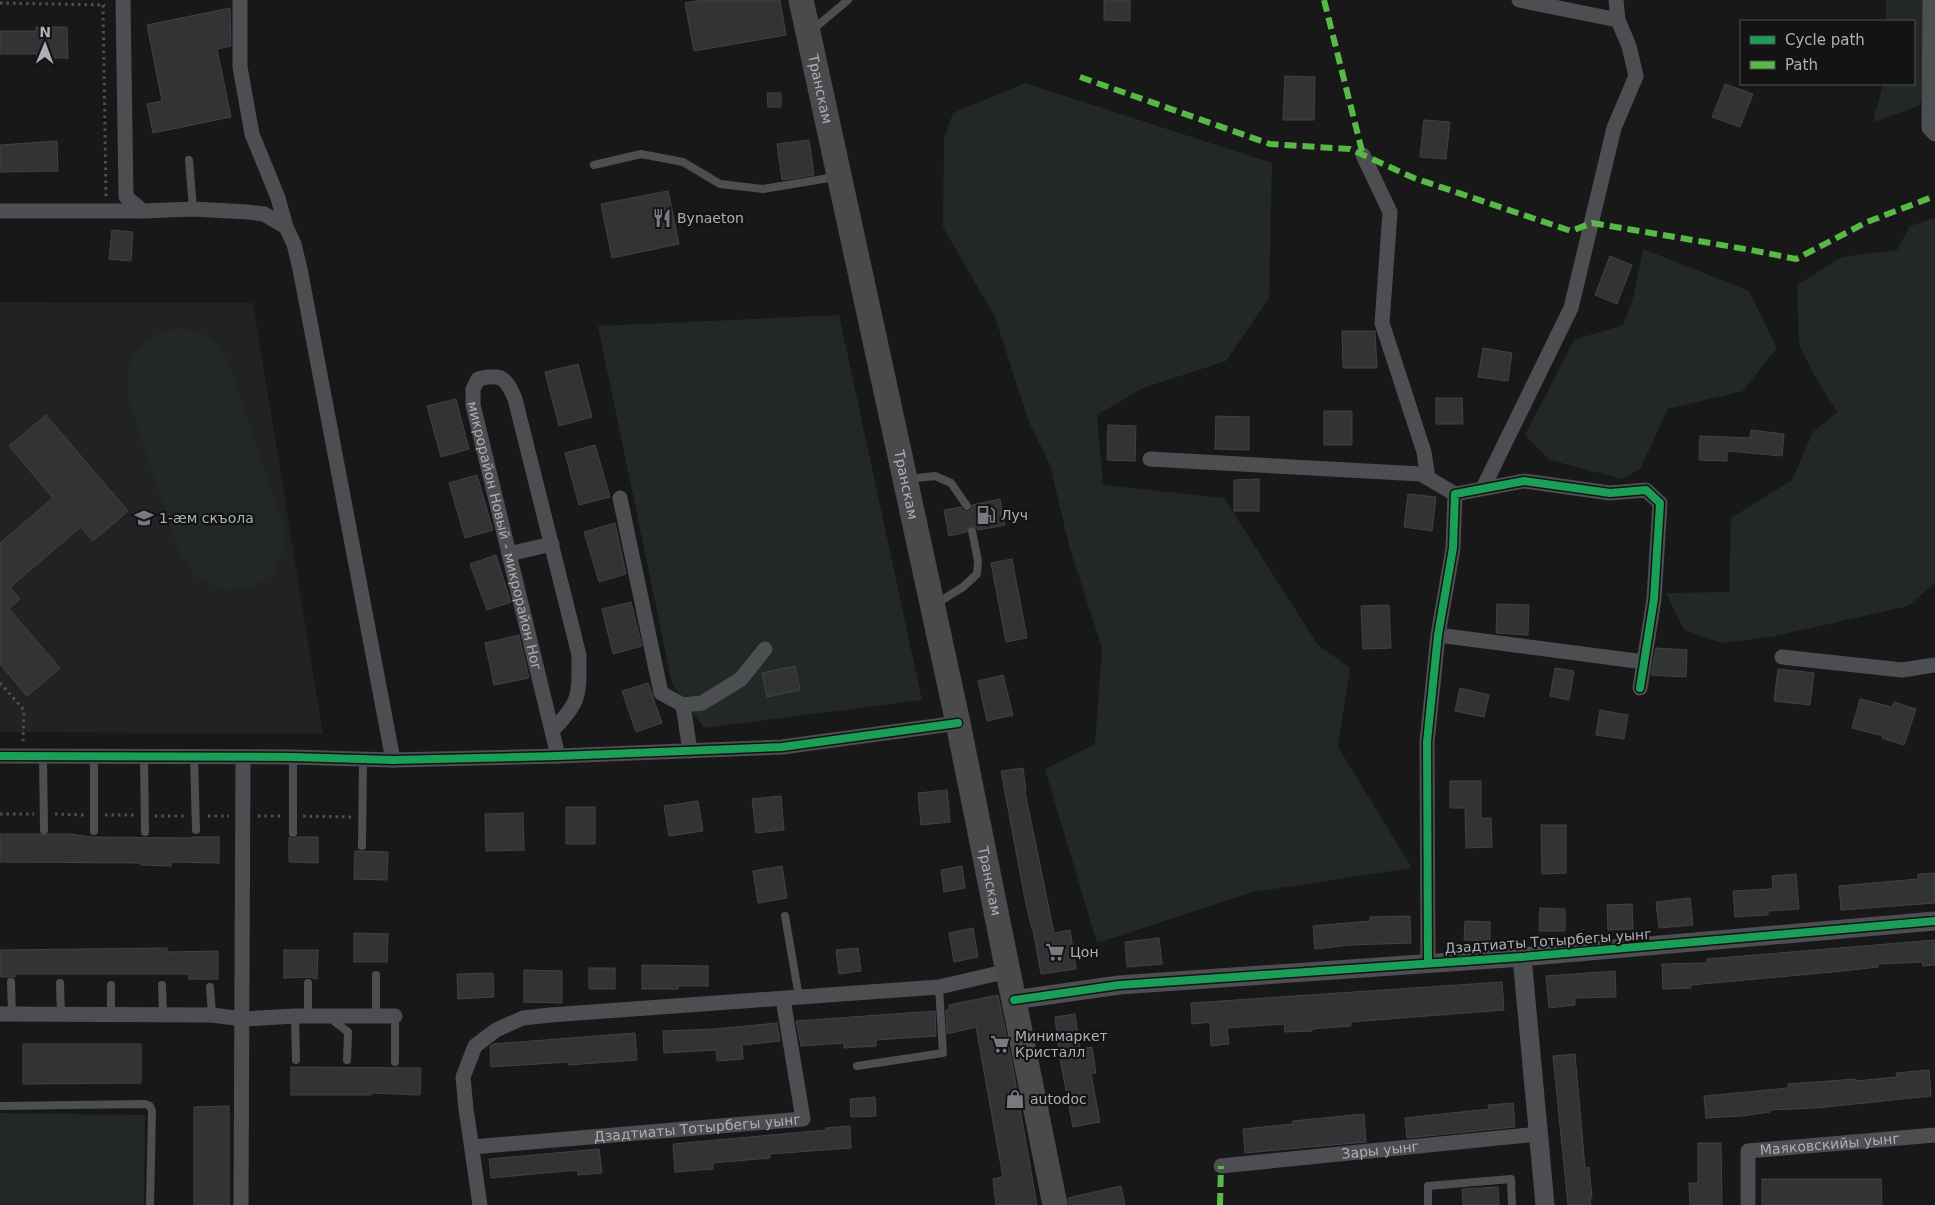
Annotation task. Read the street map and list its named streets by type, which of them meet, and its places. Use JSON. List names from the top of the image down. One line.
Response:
{"streets":{"highway":["Транскам"],"street":["микрорайон Новый - микрорайон Ног","Дзадтиаты Тотырбегы уынг","Маяковскийы уынг","Зары уынг"]},"crossings":[["Транскам","Дзадтиаты Тотырбегы уынг"]],"places":{"restaurant":["Bynaeton"],"fuel station":["Луч"],"school or university":["1-æм скъола"],"supermarket":["Цон","Минимаркет Кристалл"],"shop":["autodoc"]},"legend":["Cycle path","Path"],"north":"top"}
